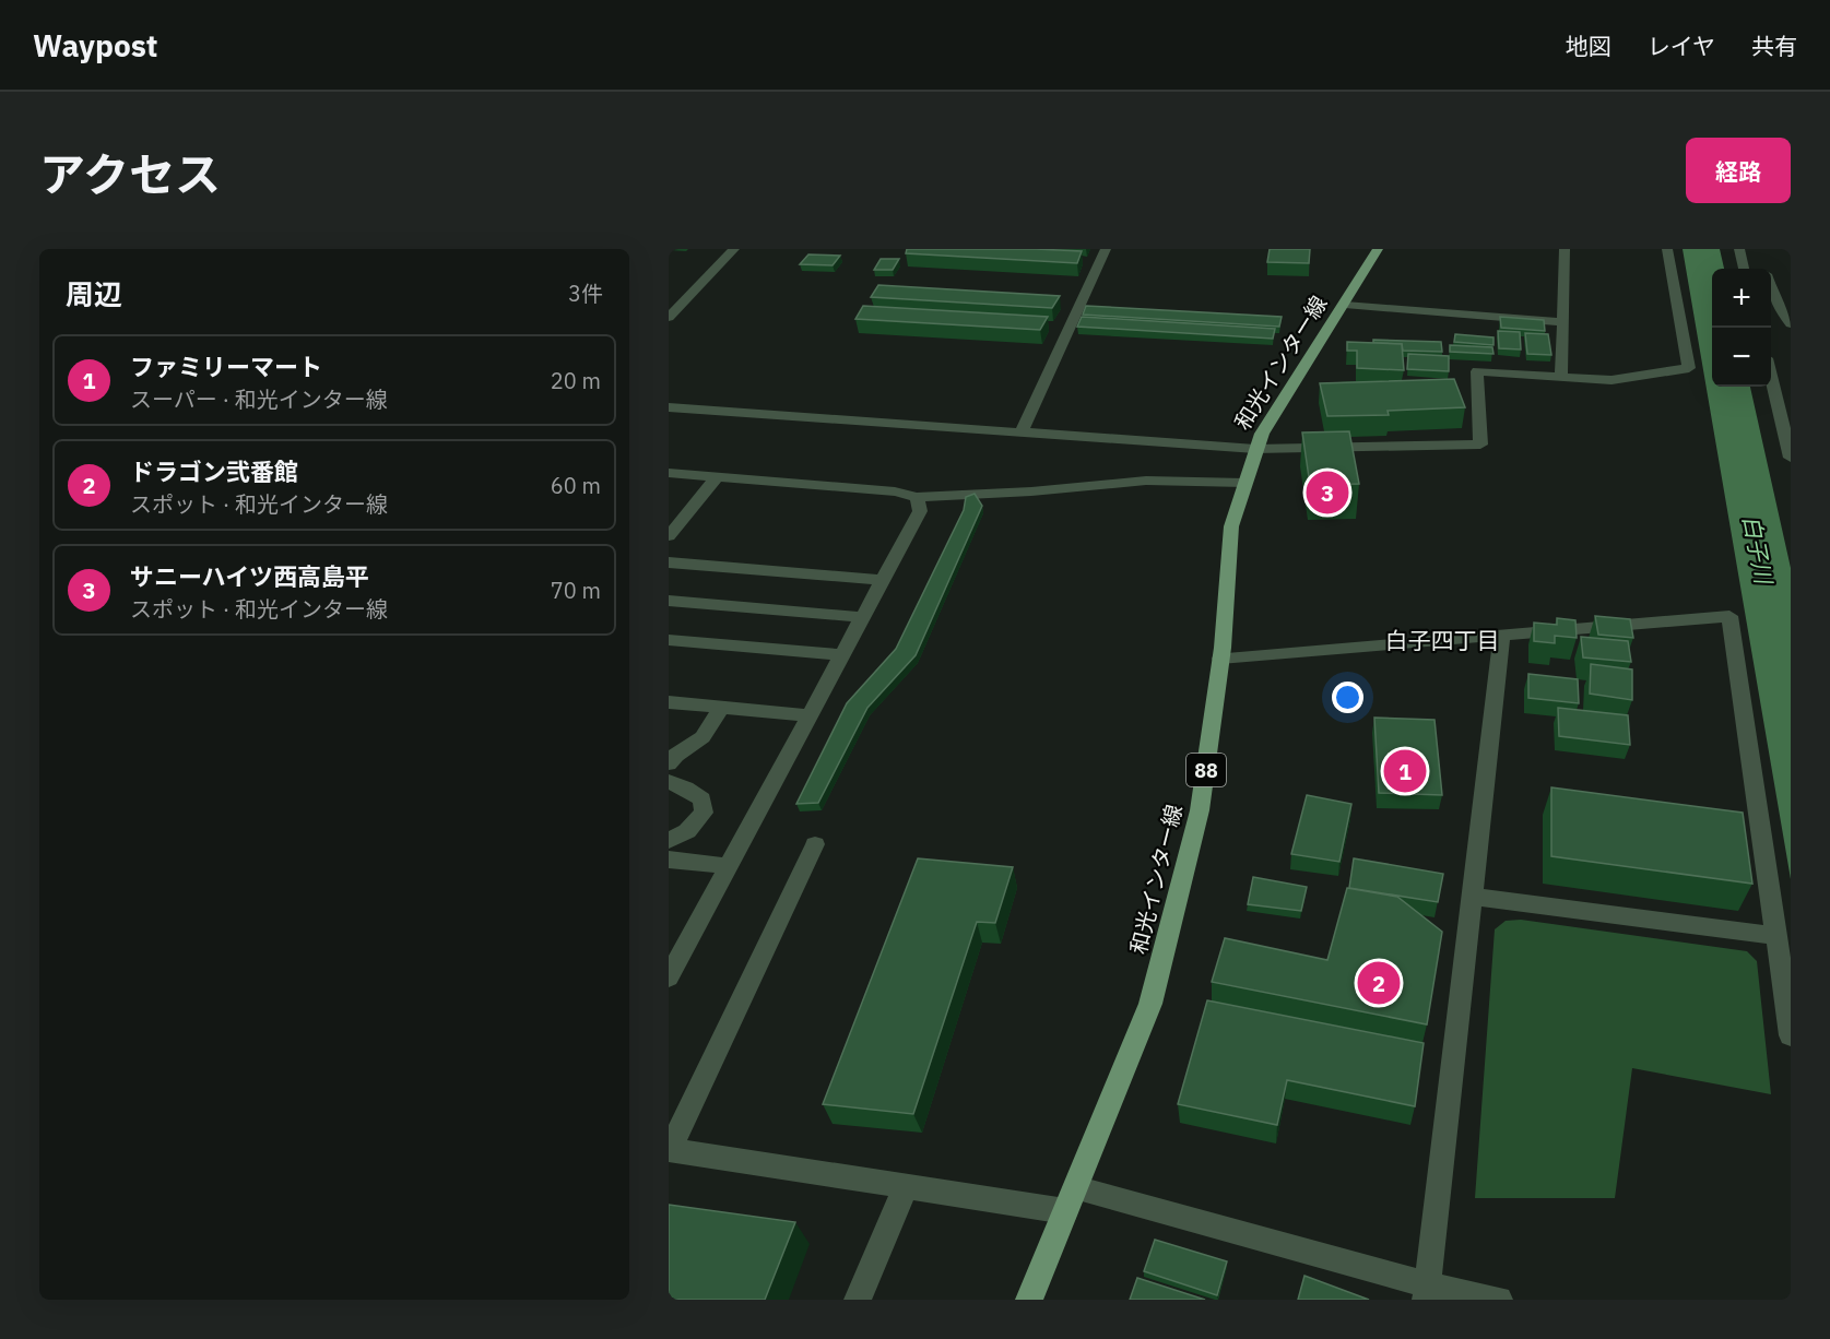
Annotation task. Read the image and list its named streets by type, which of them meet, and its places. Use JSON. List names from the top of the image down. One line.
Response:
{"streets":{"main road":["和光インター線","88"]},"districts":["白子四丁目"],"water":["白子川"],"page":{"header":"Waypost","nav":["地図","レイヤ","共有"],"title":"アクセス","buttons":"経路","heading":["周辺","3件"],"map_buttons":["+","−"],"list":[{"mark":"1","name":"ファミリーマート","note":"スーパー · 和光インター線","value":"20 m"},{"mark":"2","name":"ドラゴン弐番館","note":"スポット · 和光インター線","value":"60 m"},{"mark":"3","name":"サニーハイツ西高島平","note":"スポット · 和光インター線","value":"70 m"}],"pins":["3","1","2"]}}
